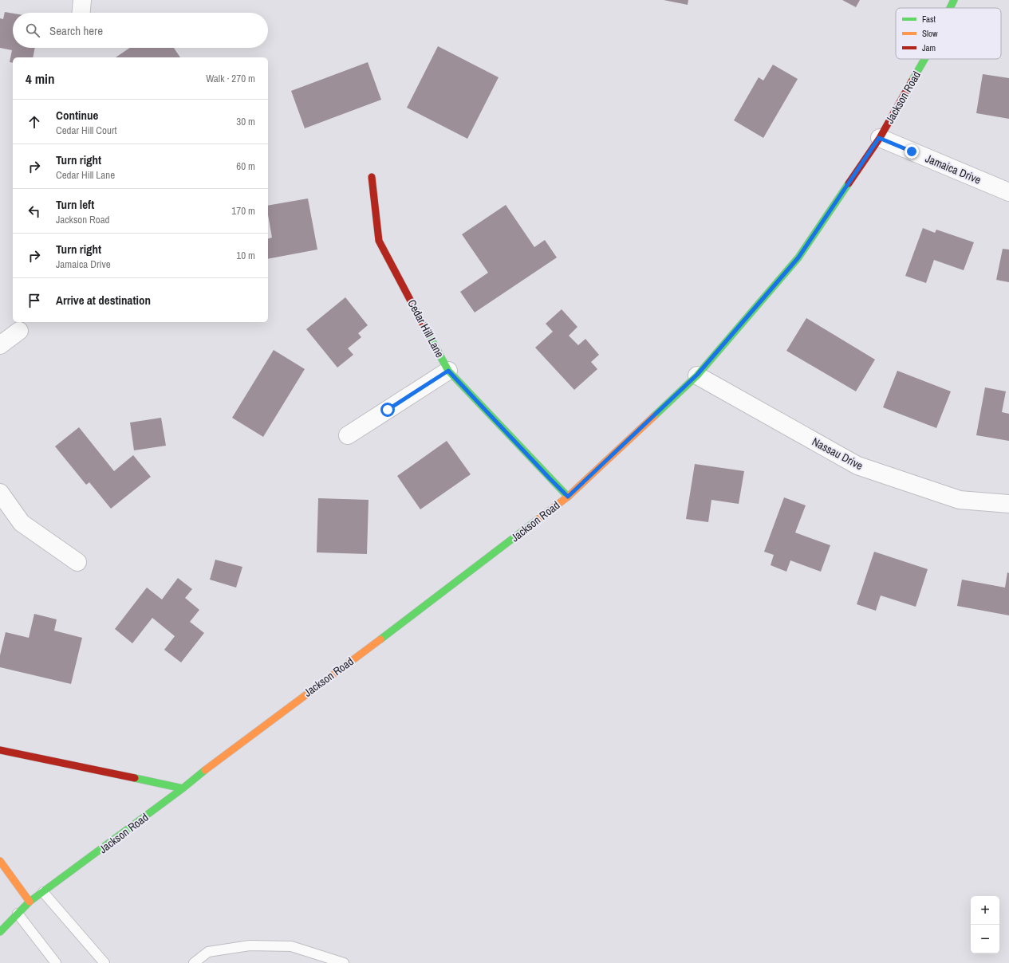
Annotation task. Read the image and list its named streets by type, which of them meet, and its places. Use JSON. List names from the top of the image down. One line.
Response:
{"streets":{"main road":["Jackson Road","Cedar Hill Lane"],"street":["Jamaica Drive","Nassau Drive"]},"crossings":[["Jackson Road","Jamaica Drive"],["Jackson Road","Cedar Hill Lane"],["Jackson Road","Nassau Drive"]],"legend":["Fast","Slow","Jam"],"page":{"search":"Search here","heading":["4 min","Walk · 270 m"],"list":[["Continue","Cedar Hill Court","30 m"],["Turn right","Cedar Hill Lane","60 m"],["Turn left","Jackson Road","170 m"],["Turn right","Jamaica Drive","10 m"],"Arrive at destination"],"map_buttons":["+","−"]}}
